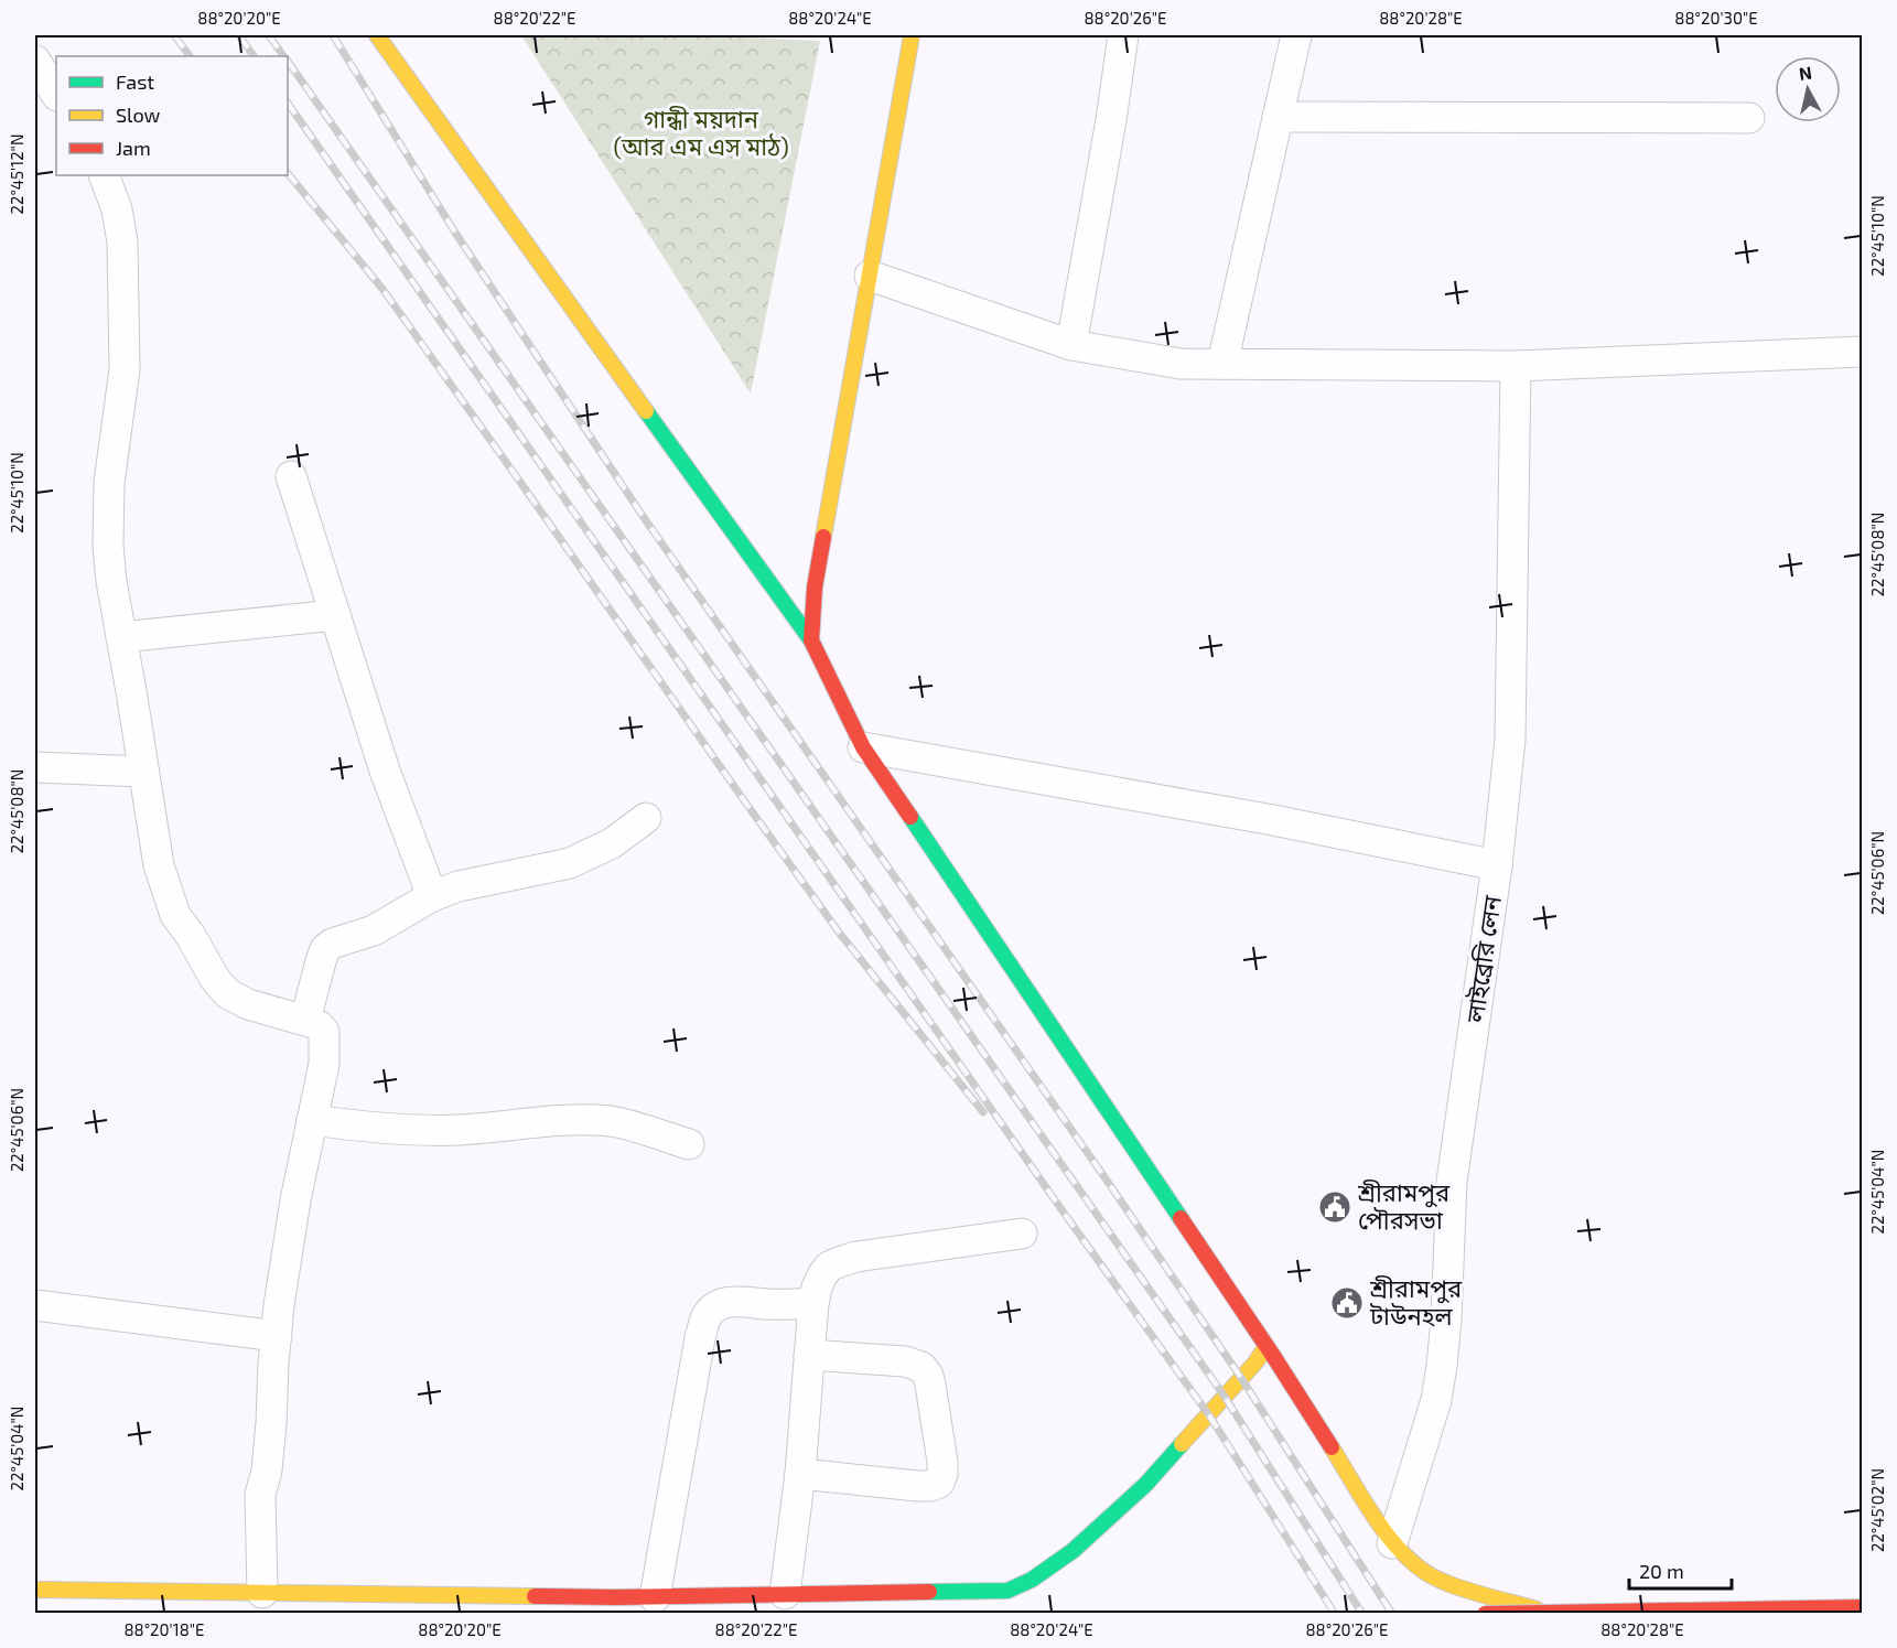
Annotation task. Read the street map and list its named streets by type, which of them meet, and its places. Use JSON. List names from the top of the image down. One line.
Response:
{"streets":{"street":["লাইব্রেরি লেন"]},"parks":["গান্ধী ময়দান (আর এম এস মাঠ)"],"places":{"public building":["শ্রীরামপুর পৌরসভা","শ্রীরামপুর টাউনহল"]},"legend":["Fast","Slow","Jam"],"scale_bar":"20 m","north":"top","coordinates":["88°20'20\"E","88°20'22\"E","88°20'24\"E","88°20'26\"E","88°20'28\"E","88°20'30\"E","22°45'12\"N","22°45'10\"N","22°45'08\"N","22°45'06\"N","22°45'04\"N","22°45'02\"N","88°20'18\"E"]}
